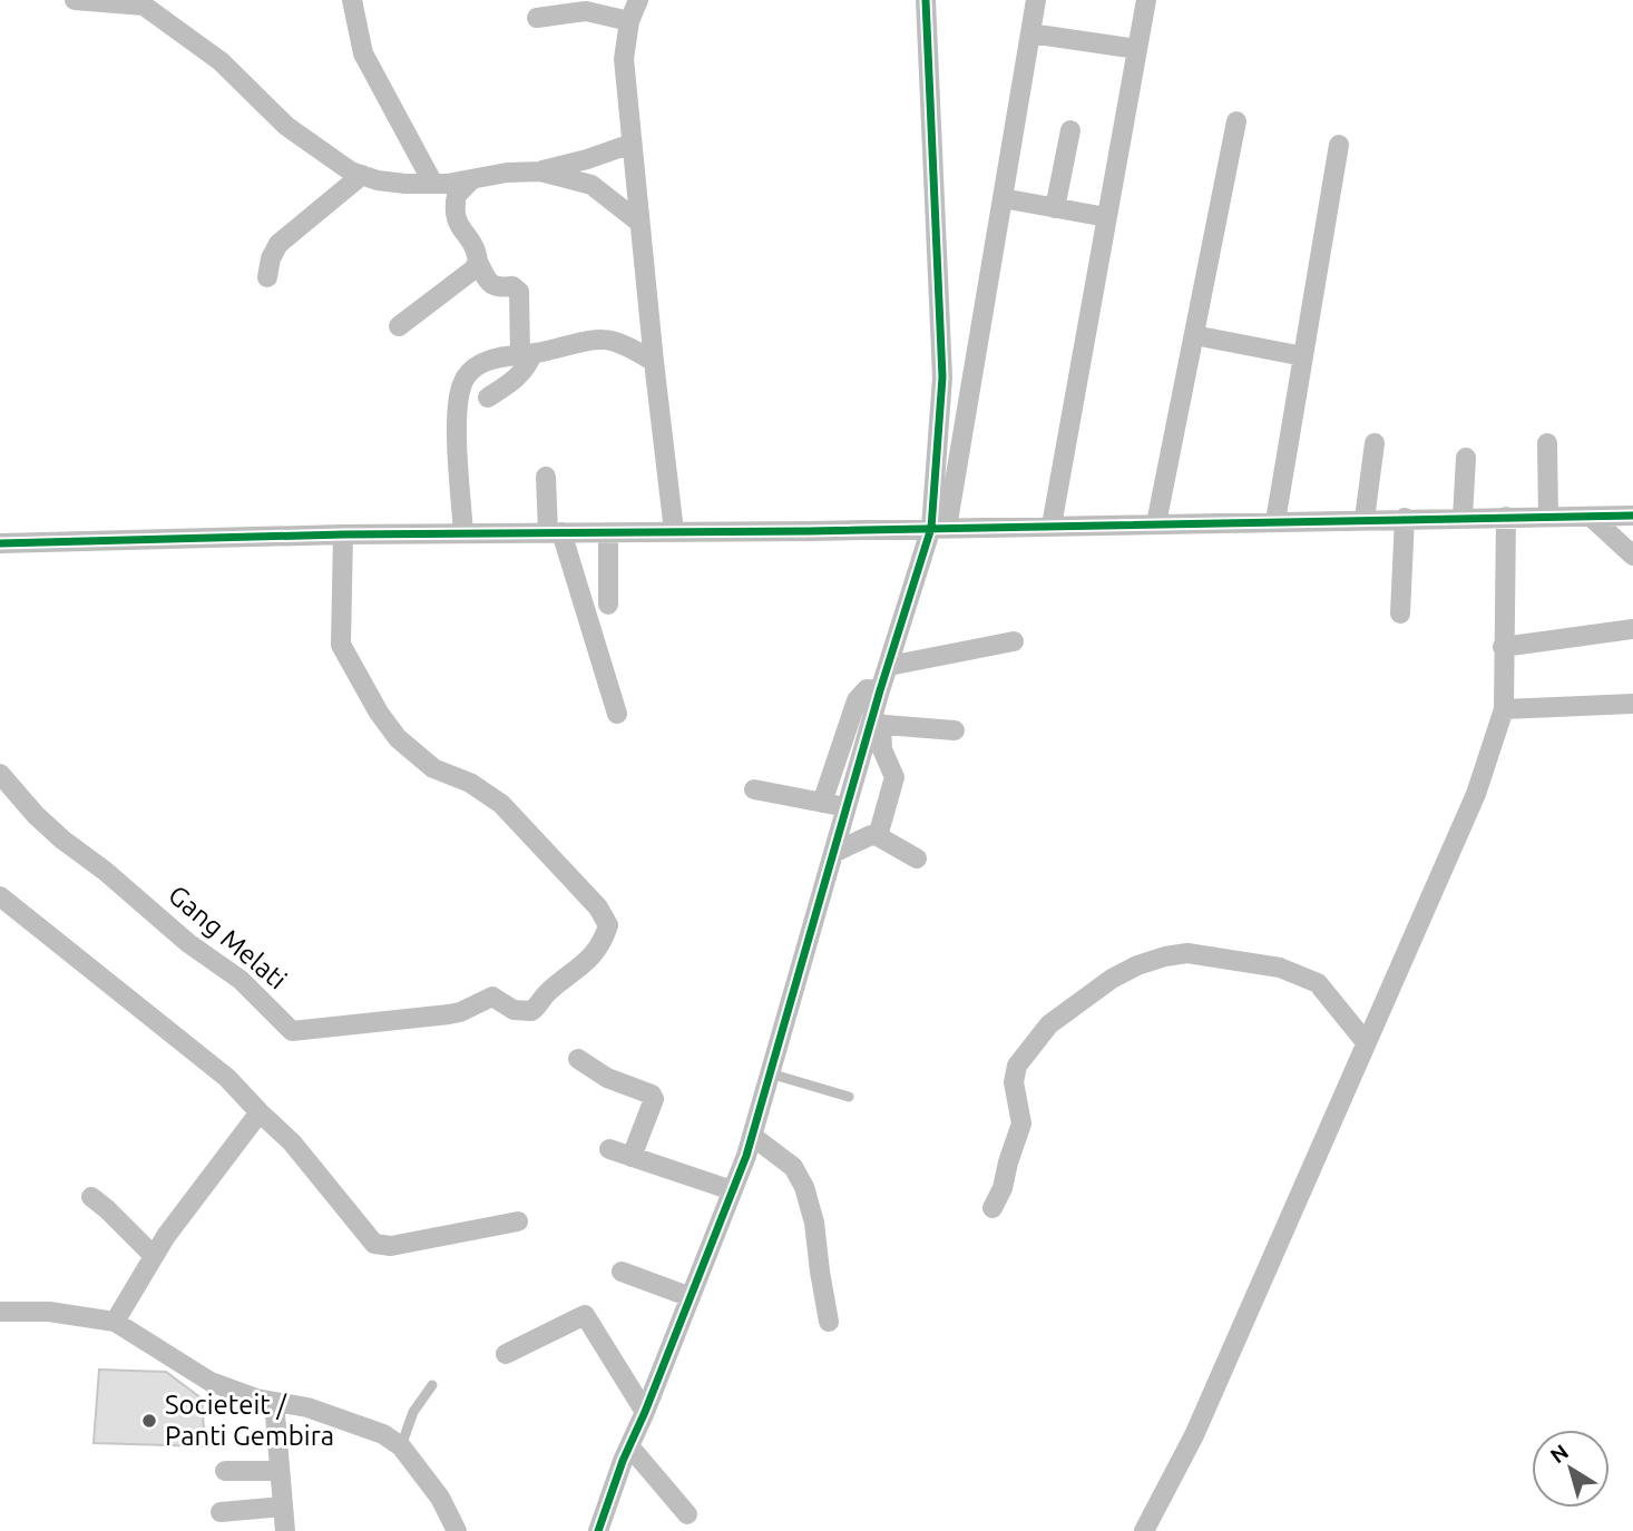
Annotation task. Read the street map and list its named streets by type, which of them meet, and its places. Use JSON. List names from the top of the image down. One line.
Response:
{"streets":{"street":["Gang Melati"]},"places":["Societeit / Panti Gembira"],"north":"top left"}
